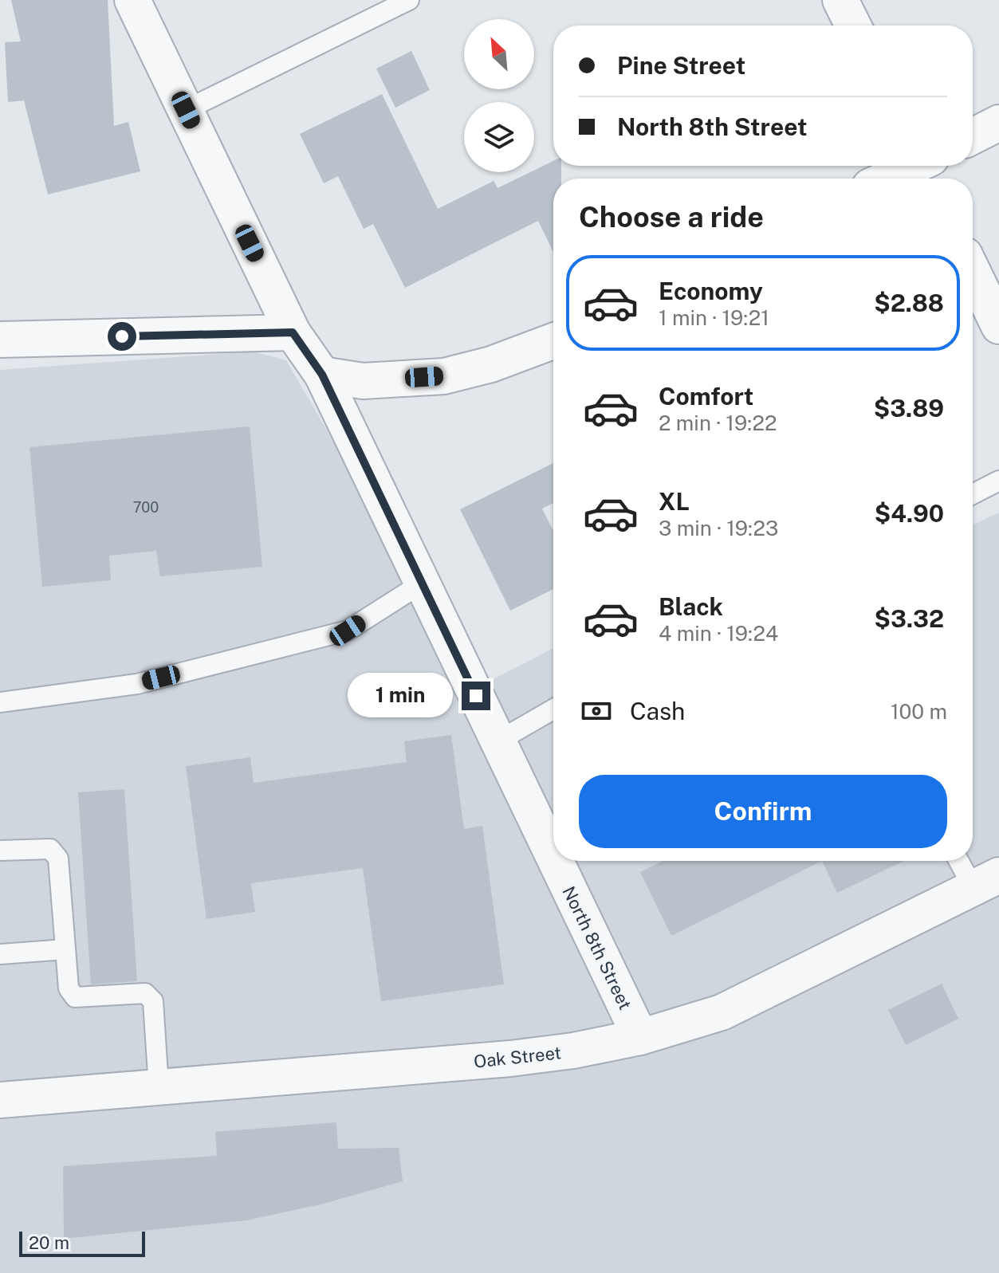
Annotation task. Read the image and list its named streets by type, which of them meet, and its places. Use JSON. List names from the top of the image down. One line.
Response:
{"streets":{"street":["North 8th Street","Oak Street"]},"crossings":[["North 8th Street","Oak Street"]],"house_numbers":["700"],"scale_bar":"20 m","north":"top left","page":{"banner":["Pine Street","North 8th Street"],"heading":"Choose a ride","list":[{"name":"Economy","note":"1 min · 19:21","value":"$2.88"},{"name":"Comfort","note":"2 min · 19:22","value":"$3.89"},{"name":"XL","note":"3 min · 19:23","value":"$4.90"},{"name":"Black","note":"4 min · 19:24","value":"$3.32"}],"bubble":"1 min","pay":["Cash","100 m"],"buttons":"Confirm","scale":"20 m"}}
